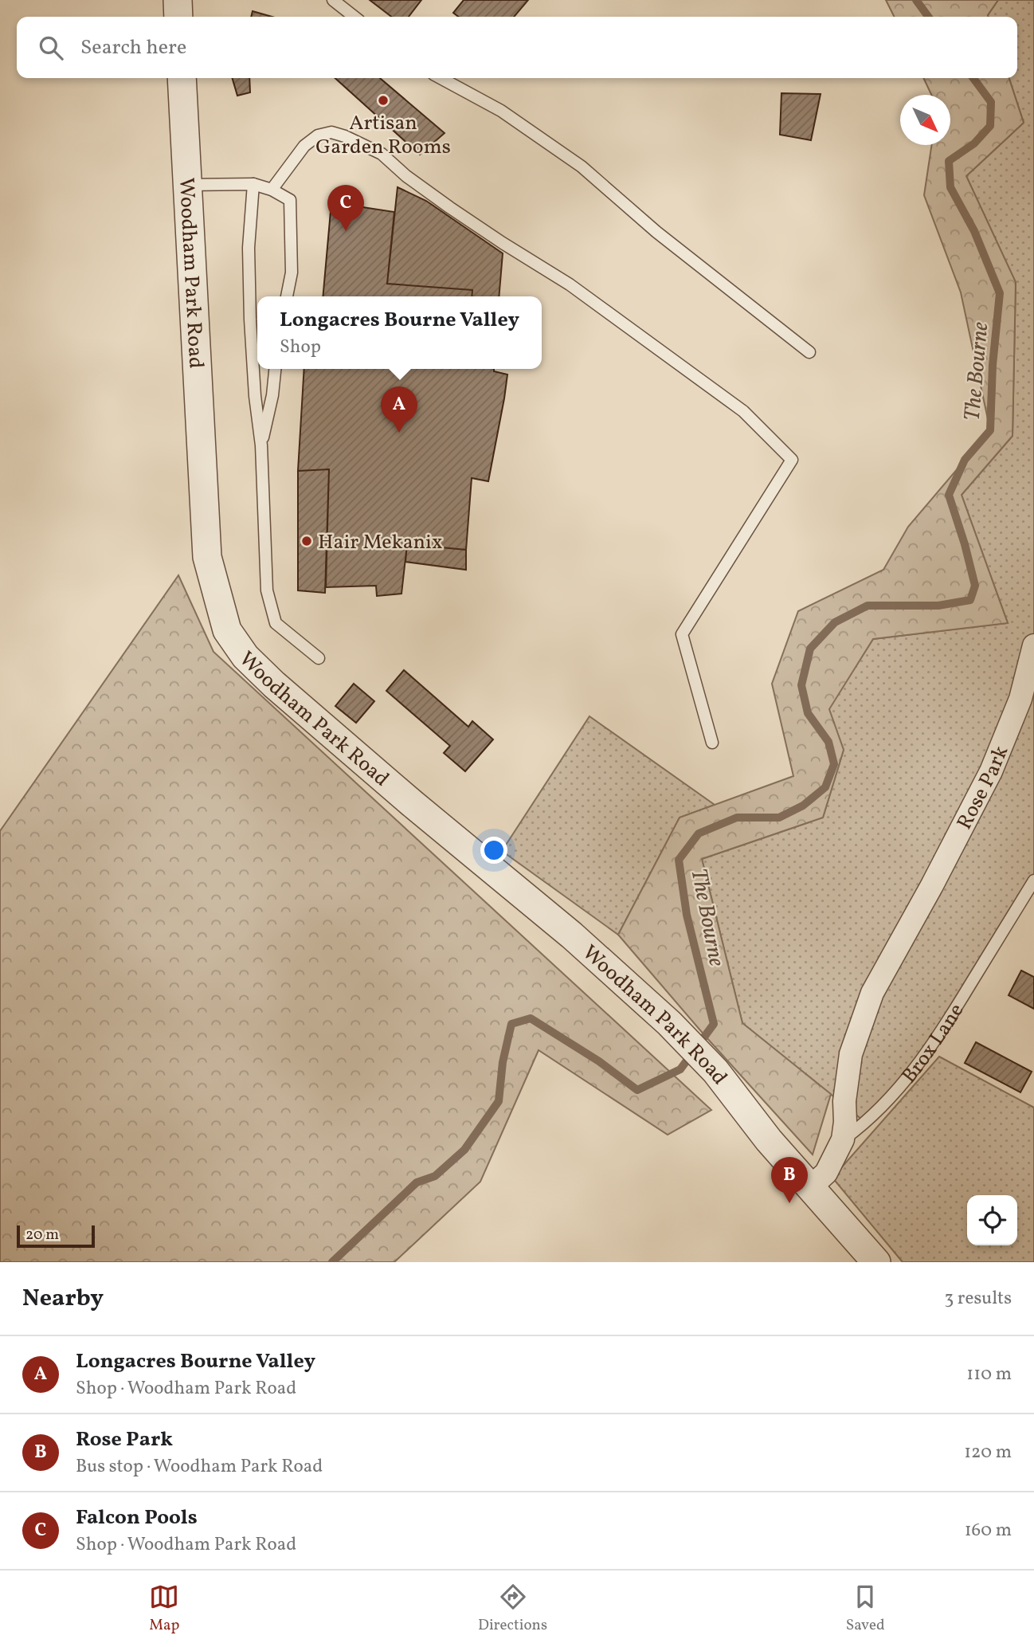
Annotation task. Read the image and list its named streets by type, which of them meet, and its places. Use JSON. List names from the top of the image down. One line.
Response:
{"streets":{"street":["Woodham Park Road","Rose Park","Brox Lane"]},"crossings":[["Woodham Park Road","Brox Lane"],["Rose Park","Brox Lane"]],"water":["The Bourne"],"places":["Artisan Garden Rooms","Hair Mekanix"],"scale_bar":"20 m","north":"bottom right","page":{"search":"Search here","pins":["C","A","B"],"popup":["Longacres Bourne Valley","Shop"],"scale":"20 m","heading":["Nearby","3 results"],"list":[{"mark":"A","name":"Longacres Bourne Valley","note":"Shop · Woodham Park Road","value":"110 m"},{"mark":"B","name":"Rose Park","note":"Bus stop · Woodham Park Road","value":"120 m"},{"mark":"C","name":"Falcon Pools","note":"Shop · Woodham Park Road","value":"160 m"}],"nav":["Map","Directions","Saved"]}}
